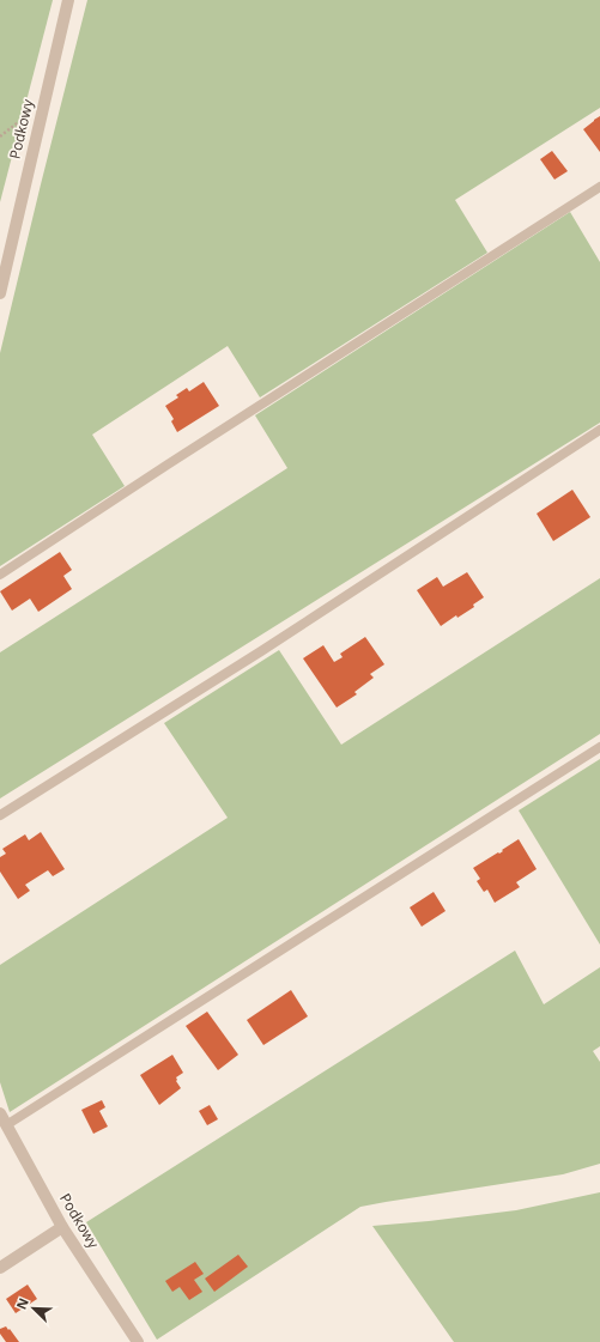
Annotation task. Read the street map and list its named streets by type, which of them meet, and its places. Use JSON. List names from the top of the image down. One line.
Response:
{"streets":{"street":["Podkowy"]},"north":"top left"}
